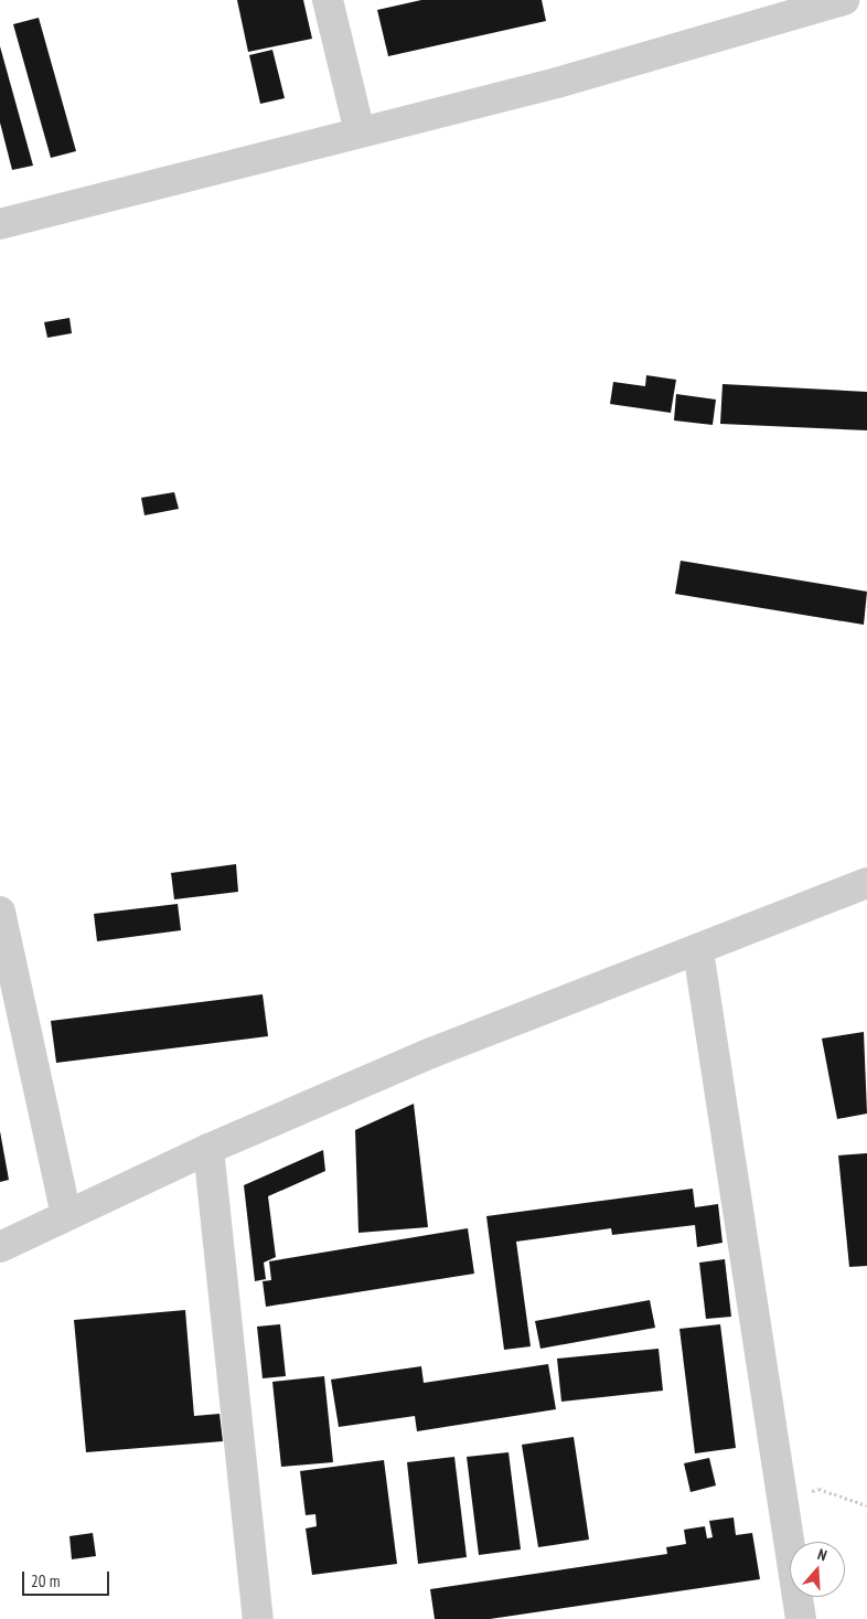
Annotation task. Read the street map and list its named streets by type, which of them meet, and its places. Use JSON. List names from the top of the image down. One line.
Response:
{"scale_bar":"20 m","north":"top"}
